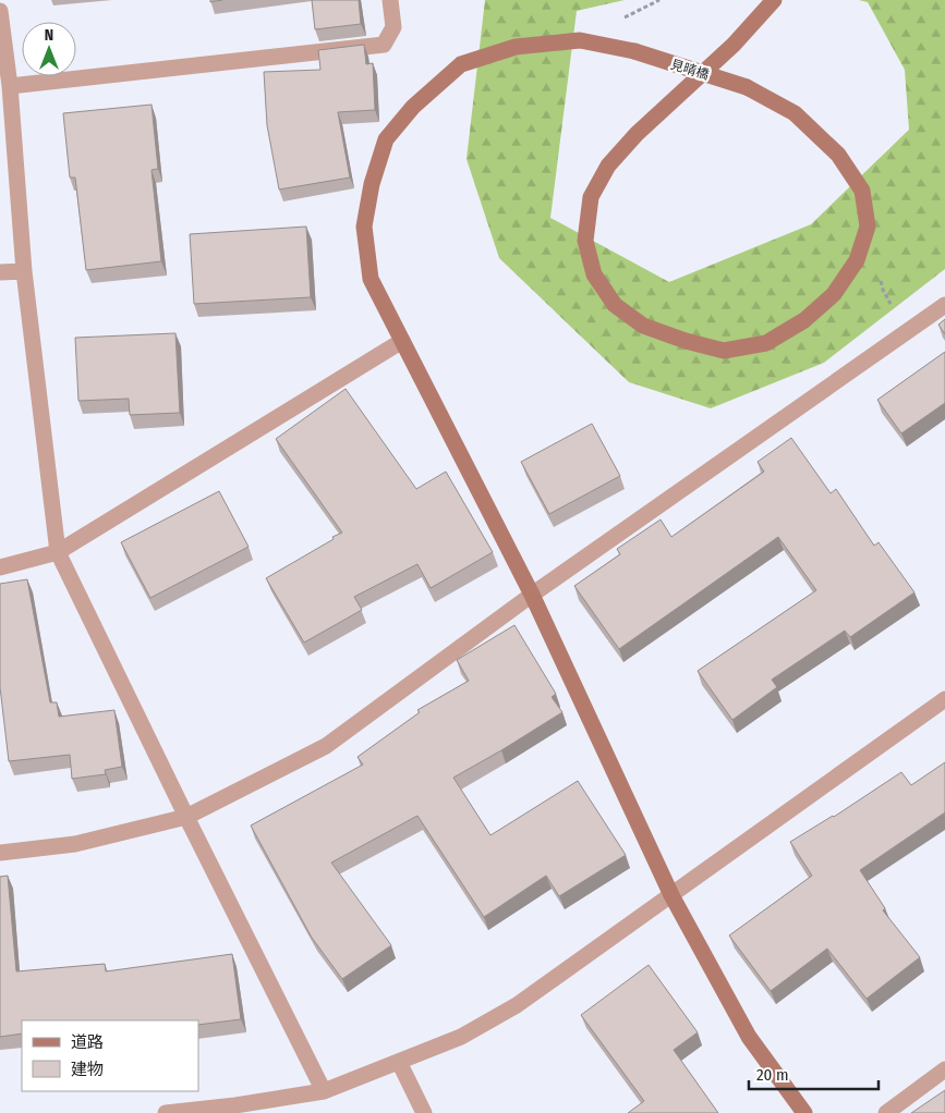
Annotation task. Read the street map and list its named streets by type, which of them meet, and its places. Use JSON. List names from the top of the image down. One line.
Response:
{"streets":{"street":["見晴橋"]},"legend":["道路","建物"],"scale_bar":"20 m","north":"top"}
